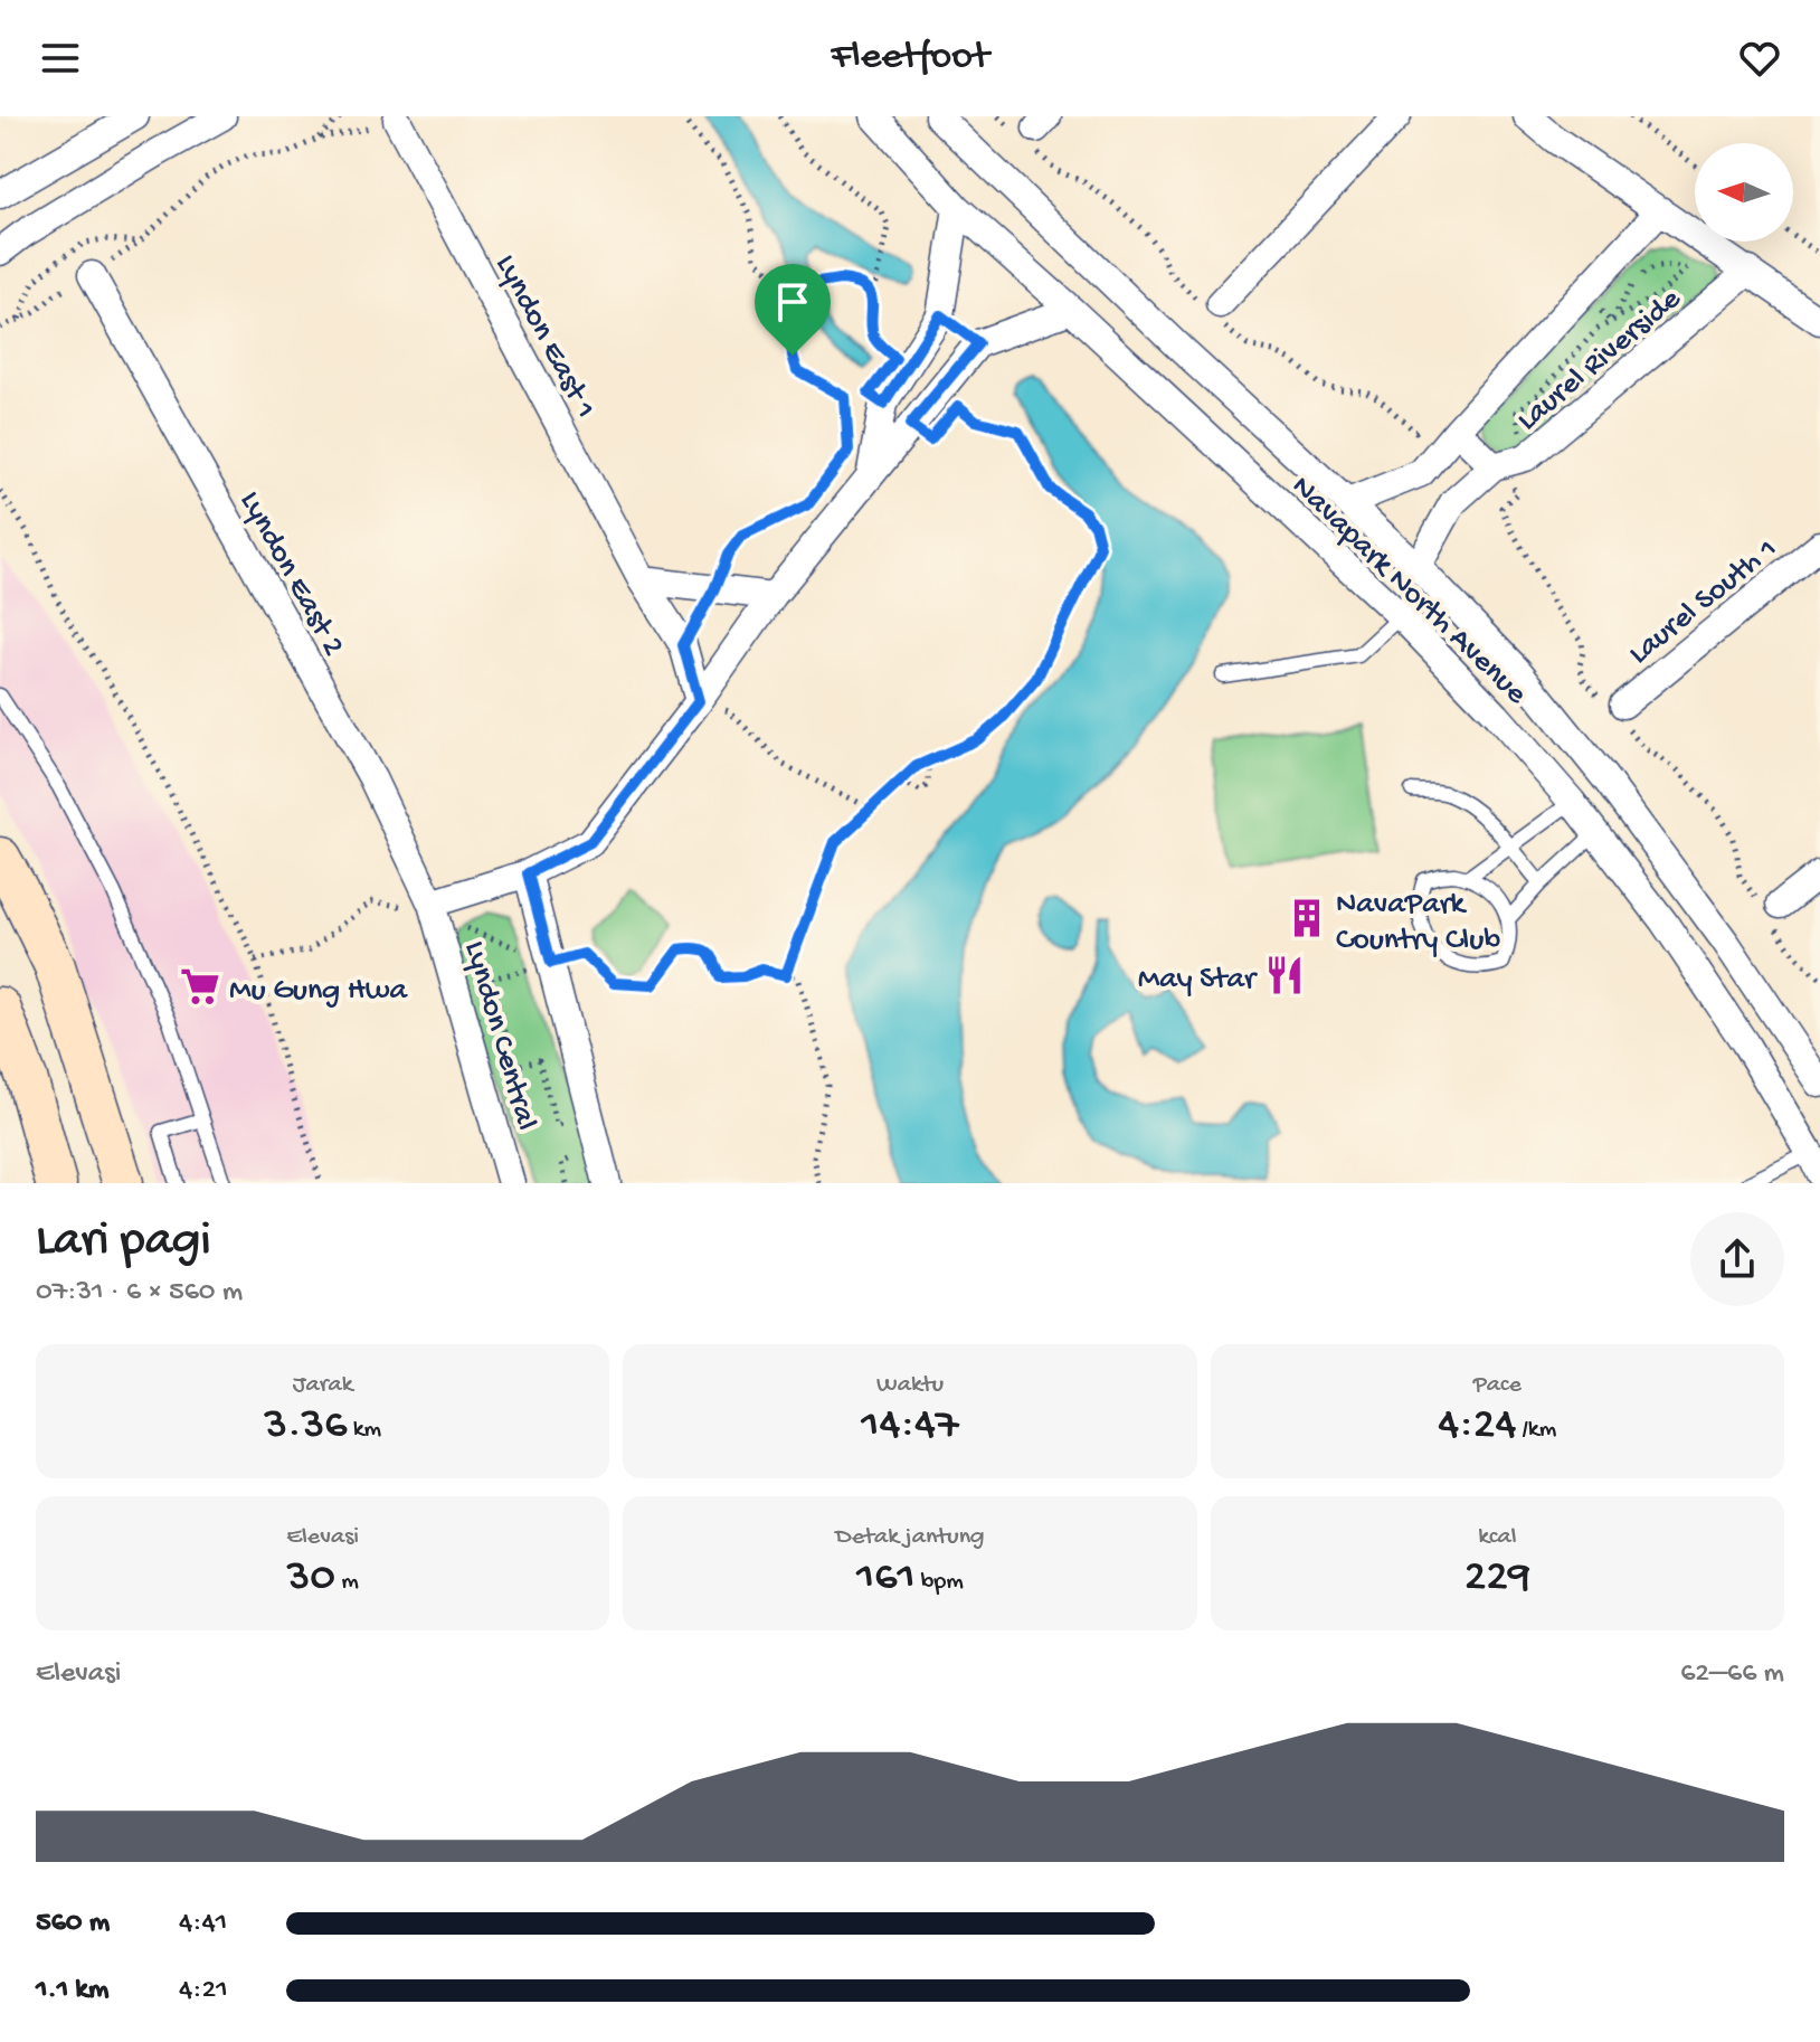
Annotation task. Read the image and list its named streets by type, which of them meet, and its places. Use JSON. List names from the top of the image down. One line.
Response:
{"streets":{"street":["Lyndon East 1","Laurel Riverside","Lyndon East 2","Navapark North Avenue","Laurel South 1","Lyndon Central"]},"crossings":[["Lyndon East 2","Lyndon Central"]],"places":{"building":["NavaPark Country Club"],"restaurant":["May Star"],"supermarket":["Mu Gung Hwa"]},"north":"left","page":{"header":"Fleetfoot","heading":["Lari pagi","07:31 · 6 × 560 m"],"stats":[["Jarak","3.36 km"],["Waktu","14:47"],["Pace","4:24 /km"],["Elevasi","30 m"],["Detak jantung","161 bpm"],["kcal","229"]],"chart":["Elevasi","62–66 m"],"list":[{"name":"560 m","note":"4:41"},{"name":"1.1 km","note":"4:21"}]}}
